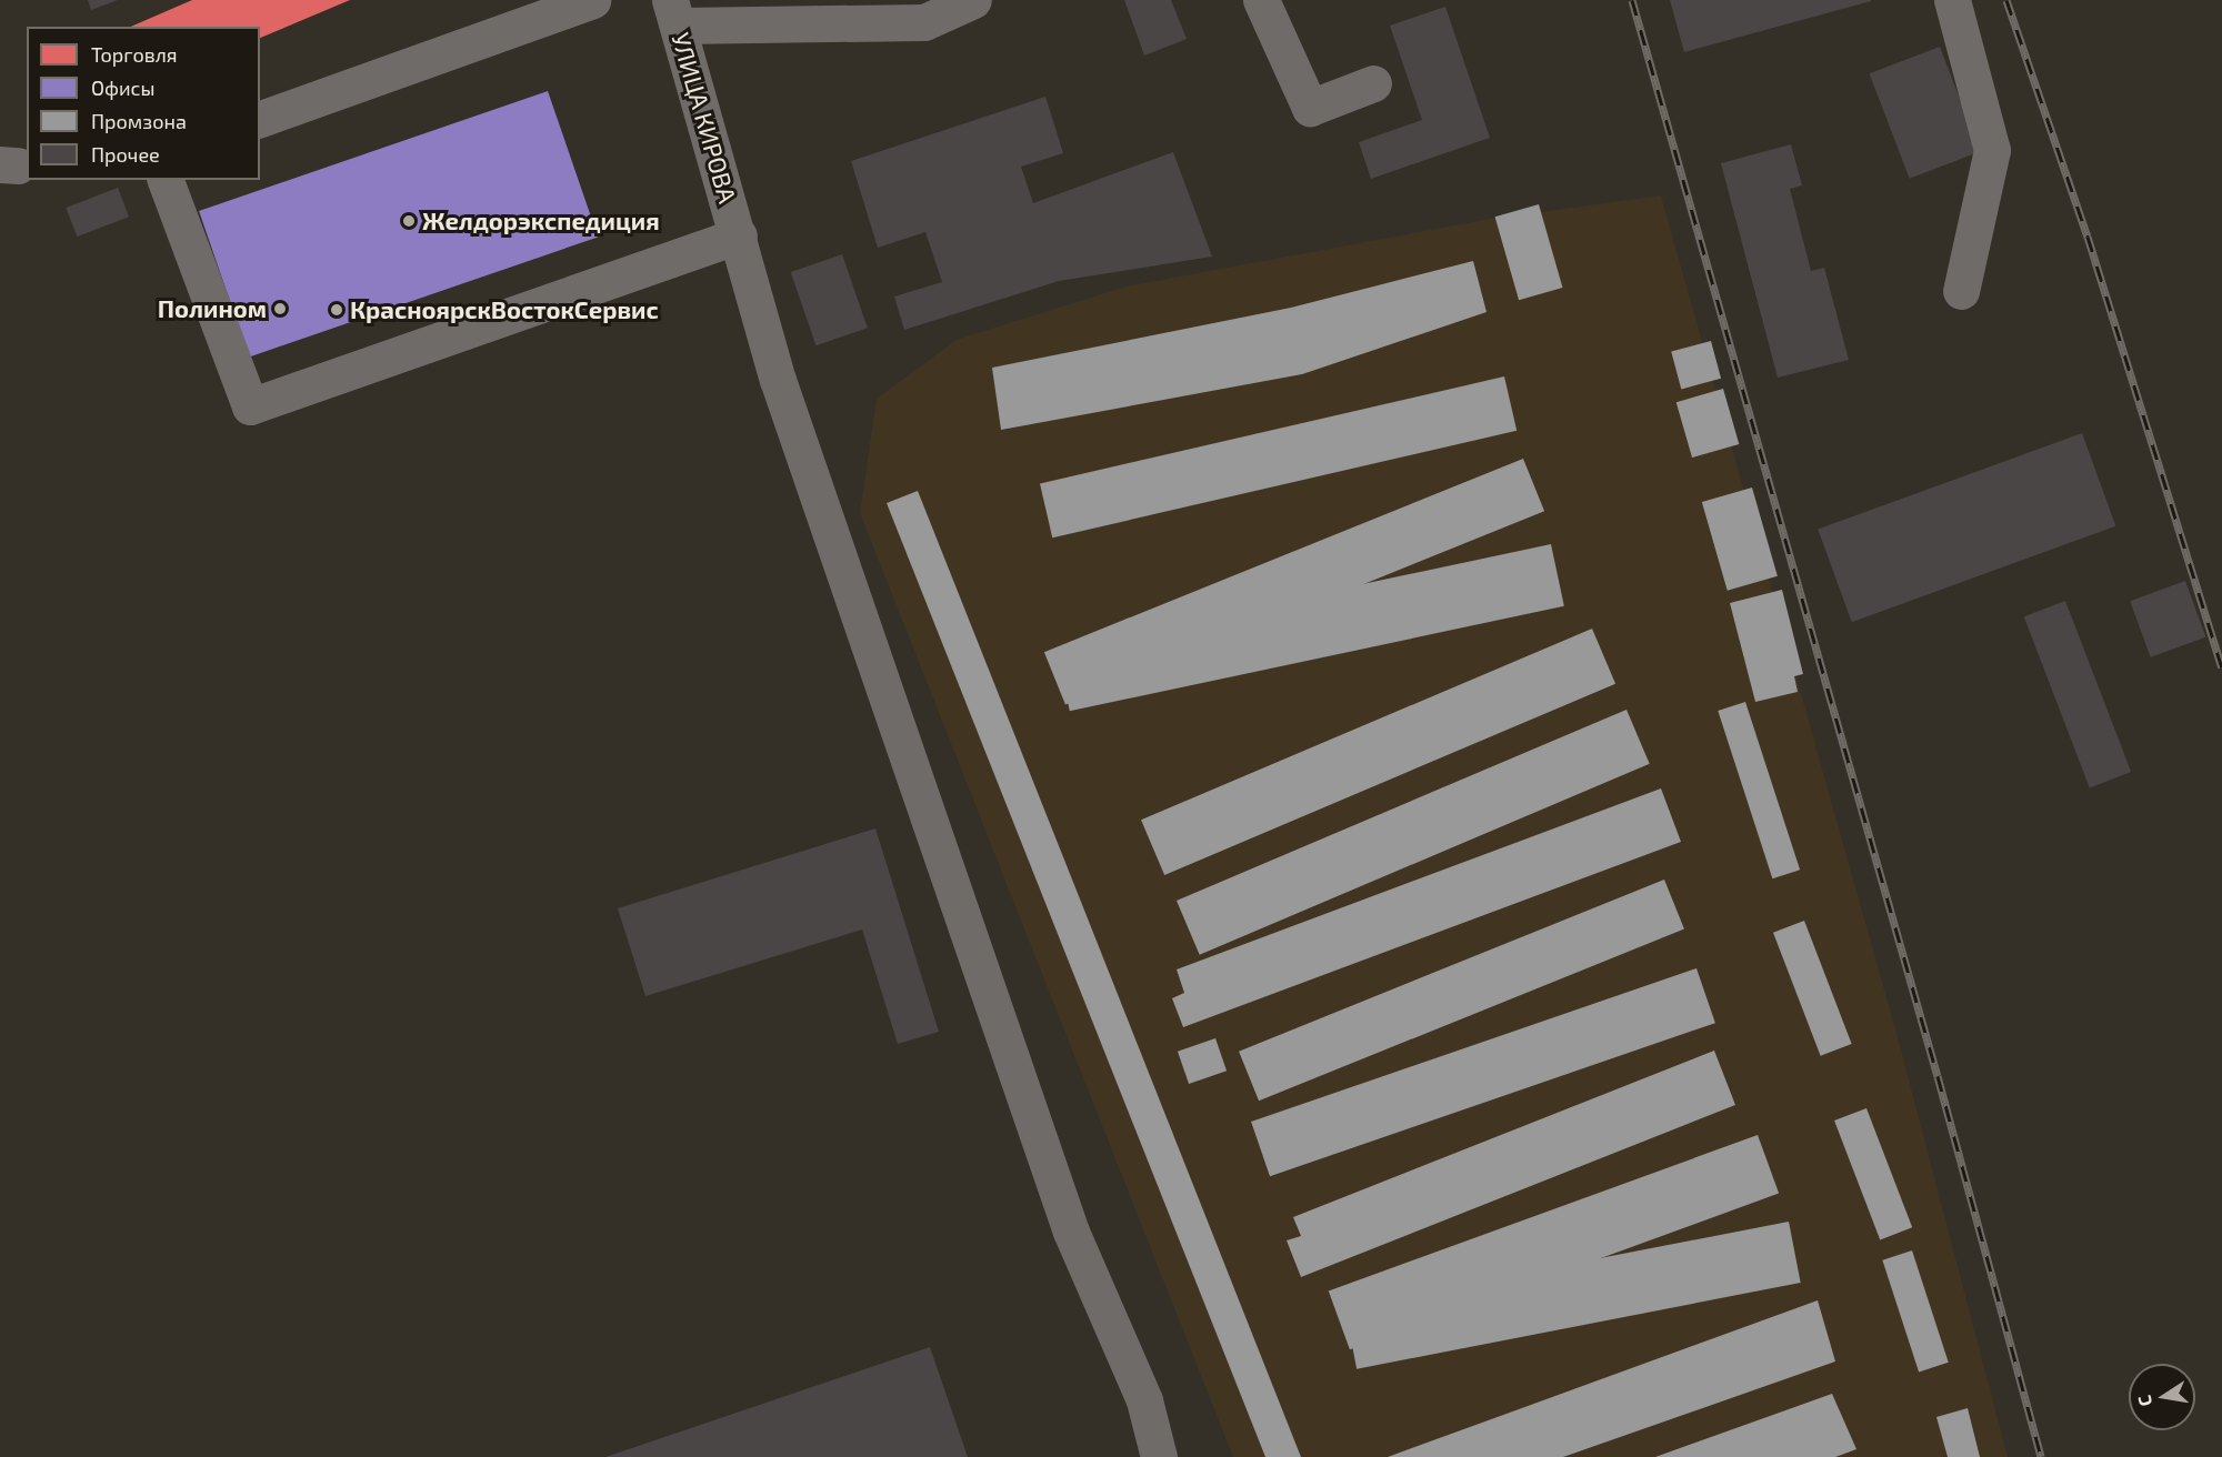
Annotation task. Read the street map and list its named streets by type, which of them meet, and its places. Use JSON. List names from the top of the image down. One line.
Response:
{"streets":{"street":["УЛИЦА КИРОВА"]},"places":["Желдорэкспедиция","Полином","КрасноярскВостокСервис"],"legend":["Торговля","Офисы","Промзона","Прочее"],"north":"left"}
